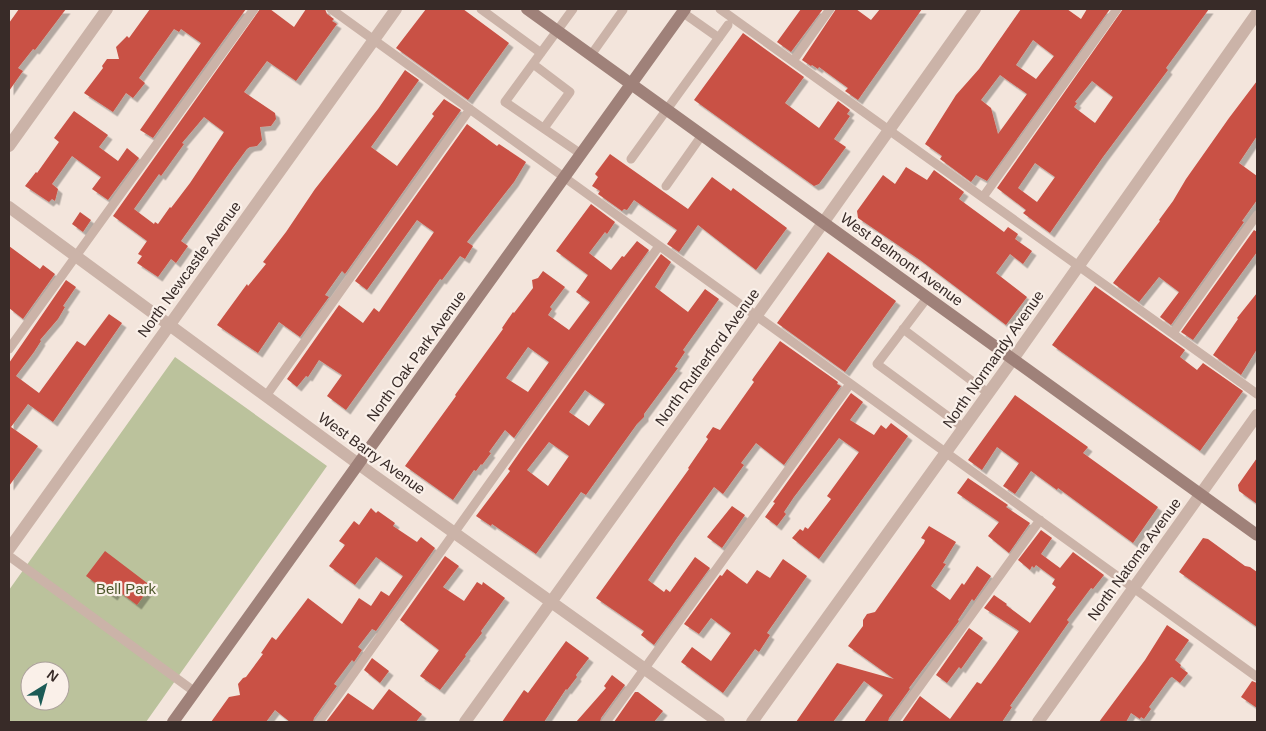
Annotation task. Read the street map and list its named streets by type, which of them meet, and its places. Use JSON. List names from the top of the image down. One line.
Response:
{"streets":{"main road":["West Belmont Avenue","North Oak Park Avenue"],"street":["North Newcastle Avenue","North Rutherford Avenue","North Normandy Avenue","West Barry Avenue","North Natoma Avenue"]},"crossings":[["West Belmont Avenue","North Oak Park Avenue"],["West Belmont Avenue","North Rutherford Avenue"],["West Belmont Avenue","North Normandy Avenue"],["West Belmont Avenue","North Natoma Avenue"],["North Newcastle Avenue","West Barry Avenue"],["North Oak Park Avenue","West Barry Avenue"],["North Rutherford Avenue","West Barry Avenue"]],"parks":["Bell Park"],"north":"top right"}
